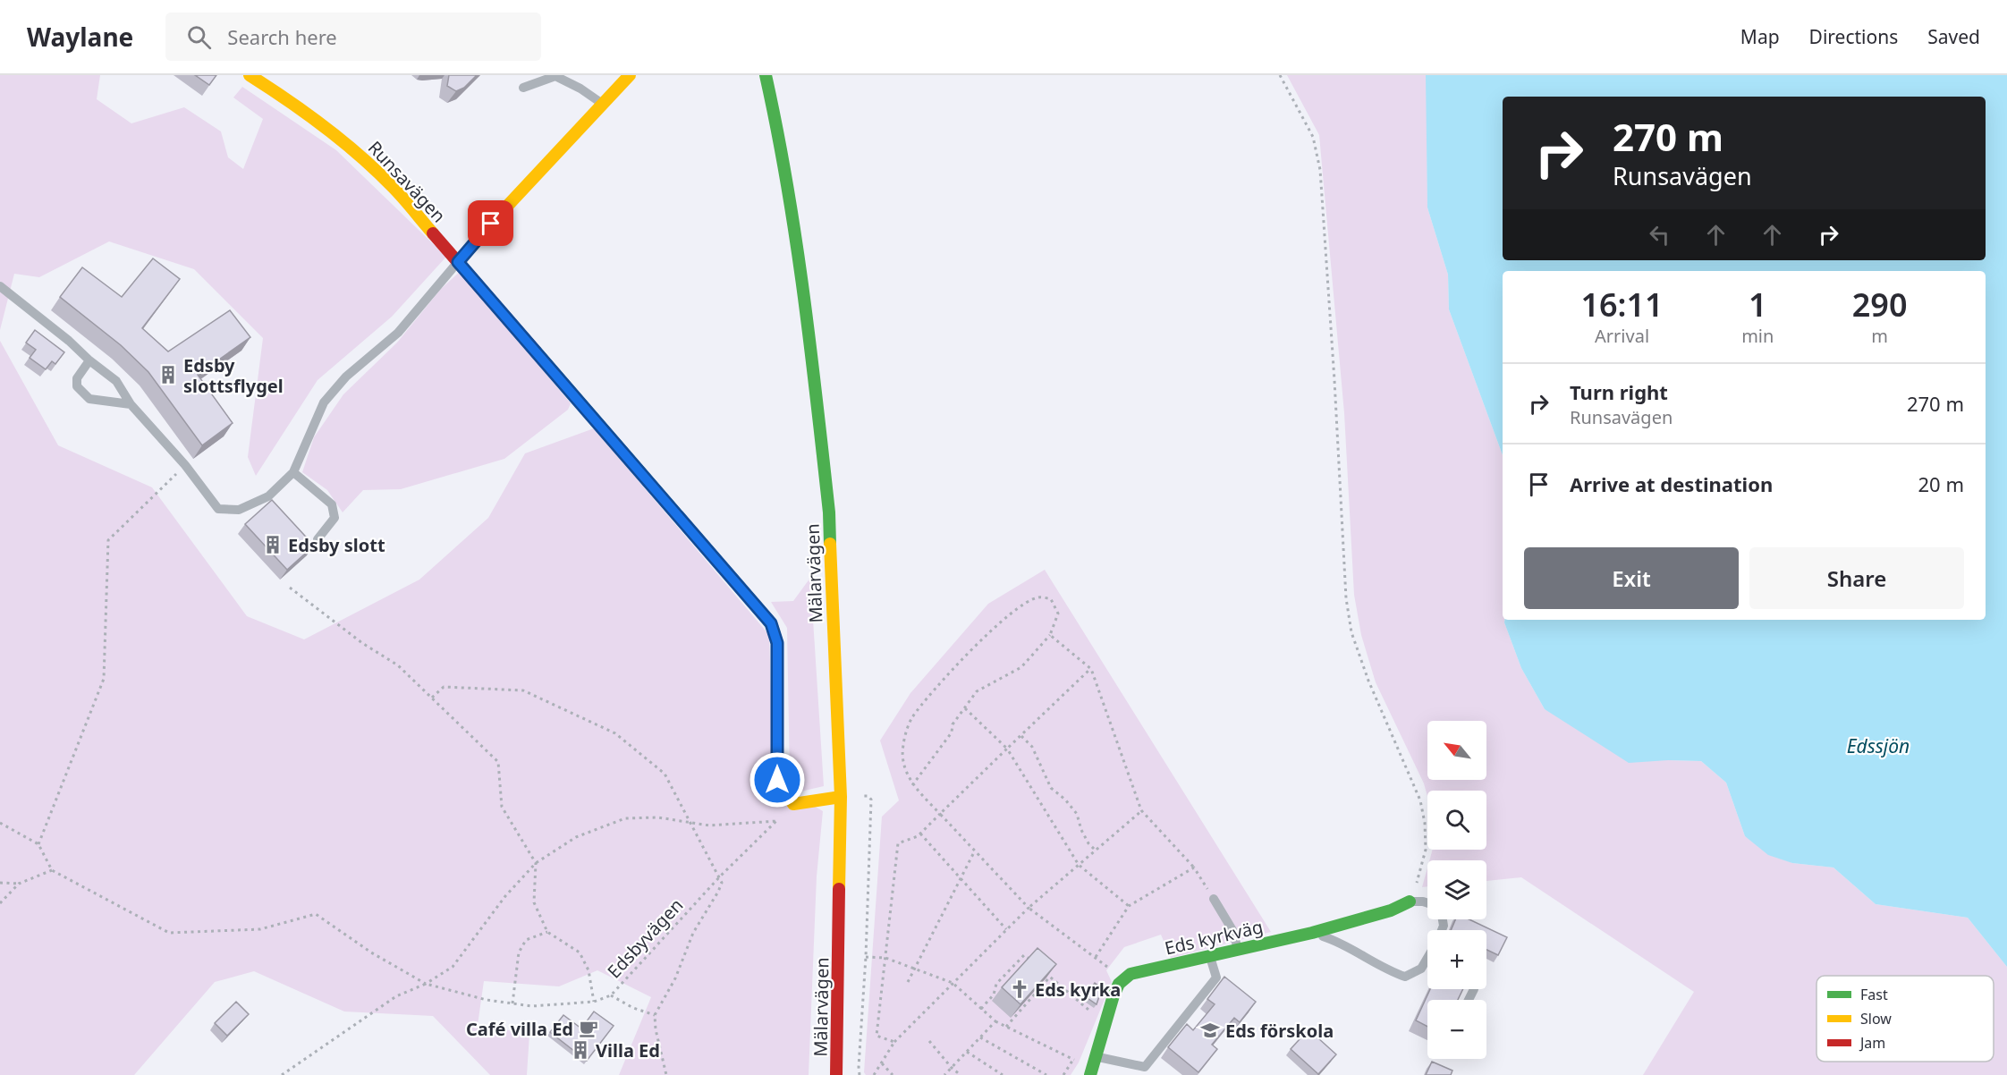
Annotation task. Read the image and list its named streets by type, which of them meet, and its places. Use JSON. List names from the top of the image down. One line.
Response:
{"streets":{"street":["Runsavägen","Mälarvägen","Eds kyrkväg"],"path":["Edsbyvägen"]},"crossings":[["Runsavägen","Edsbyvägen"]],"water":["Edssjön"],"places":{"building":["Edsby slottsflygel","Edsby slott","Villa Ed"],"church":["Eds kyrka"],"cafe":["Café villa Ed"],"school or university":["Eds förskola"]},"legend":["Fast","Slow","Jam"],"north":"top left","page":{"header":"Waylane","search":"Search here","nav":["Map","Directions","Saved"],"turn":["270 m","Runsavägen"],"eta":["16:11","Arrival","1","min","290","m"],"list":[{"name":"Turn right","note":"Runsavägen","value":"270 m"},{"name":"Arrive at destination","value":"20 m"}],"buttons":["Exit","Share"],"map_buttons":["+","−"]}}
